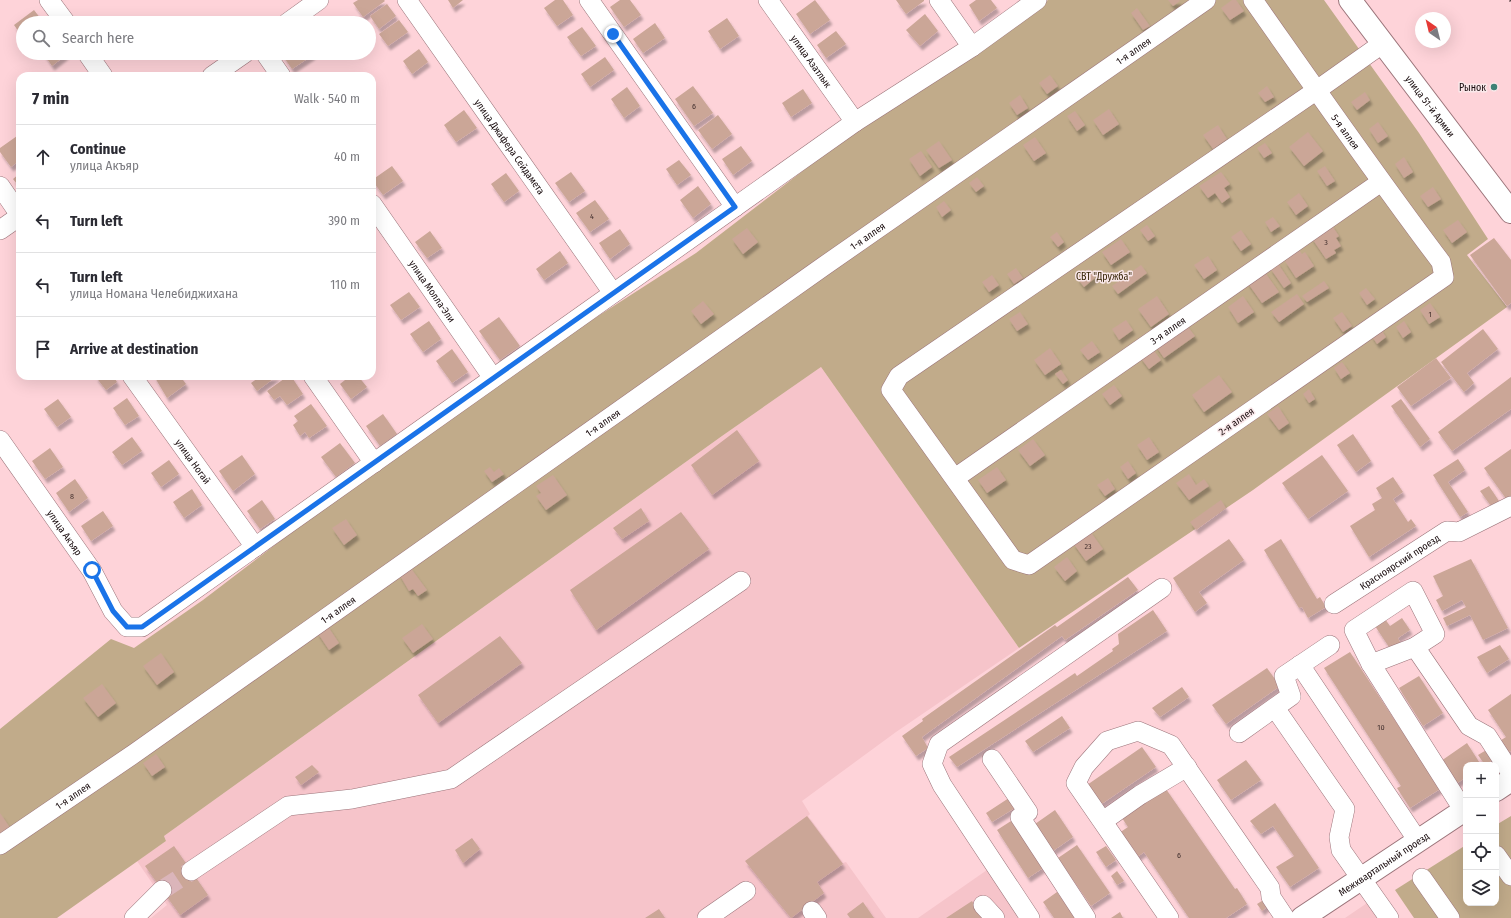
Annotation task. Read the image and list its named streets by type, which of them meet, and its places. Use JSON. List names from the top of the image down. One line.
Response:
{"streets":{"main road":["улица 51-й Армии","Межквартальный проезд"],"street":["1-я аллея","улица Азатлык","5-я аллея","улица Джафера Сейдамета","улица Молла-Эли","3-я аллея","2-я аллея","улица Ногай","улица Акъяр","Красноярский проезд"]},"crossings":[["5-я аллея","3-я аллея"],["5-я аллея","2-я аллея"],["3-я аллея","2-я аллея"],["улица Ногай","улица Акъяр"]],"parks":["СВТ \"Дружба\""],"places":["Рынок"],"house_numbers":["6","4","3","1","8","23","10","6"],"north":"top left","page":{"search":"Search here","heading":["7 min","Walk · 540 m"],"list":[["Continue","улица Акъяр","40 m"],["Turn left","390 m"],["Turn left","улица Номана Челебиджихана","110 m"],"Arrive at destination"],"map_buttons":["+","−"]}}
